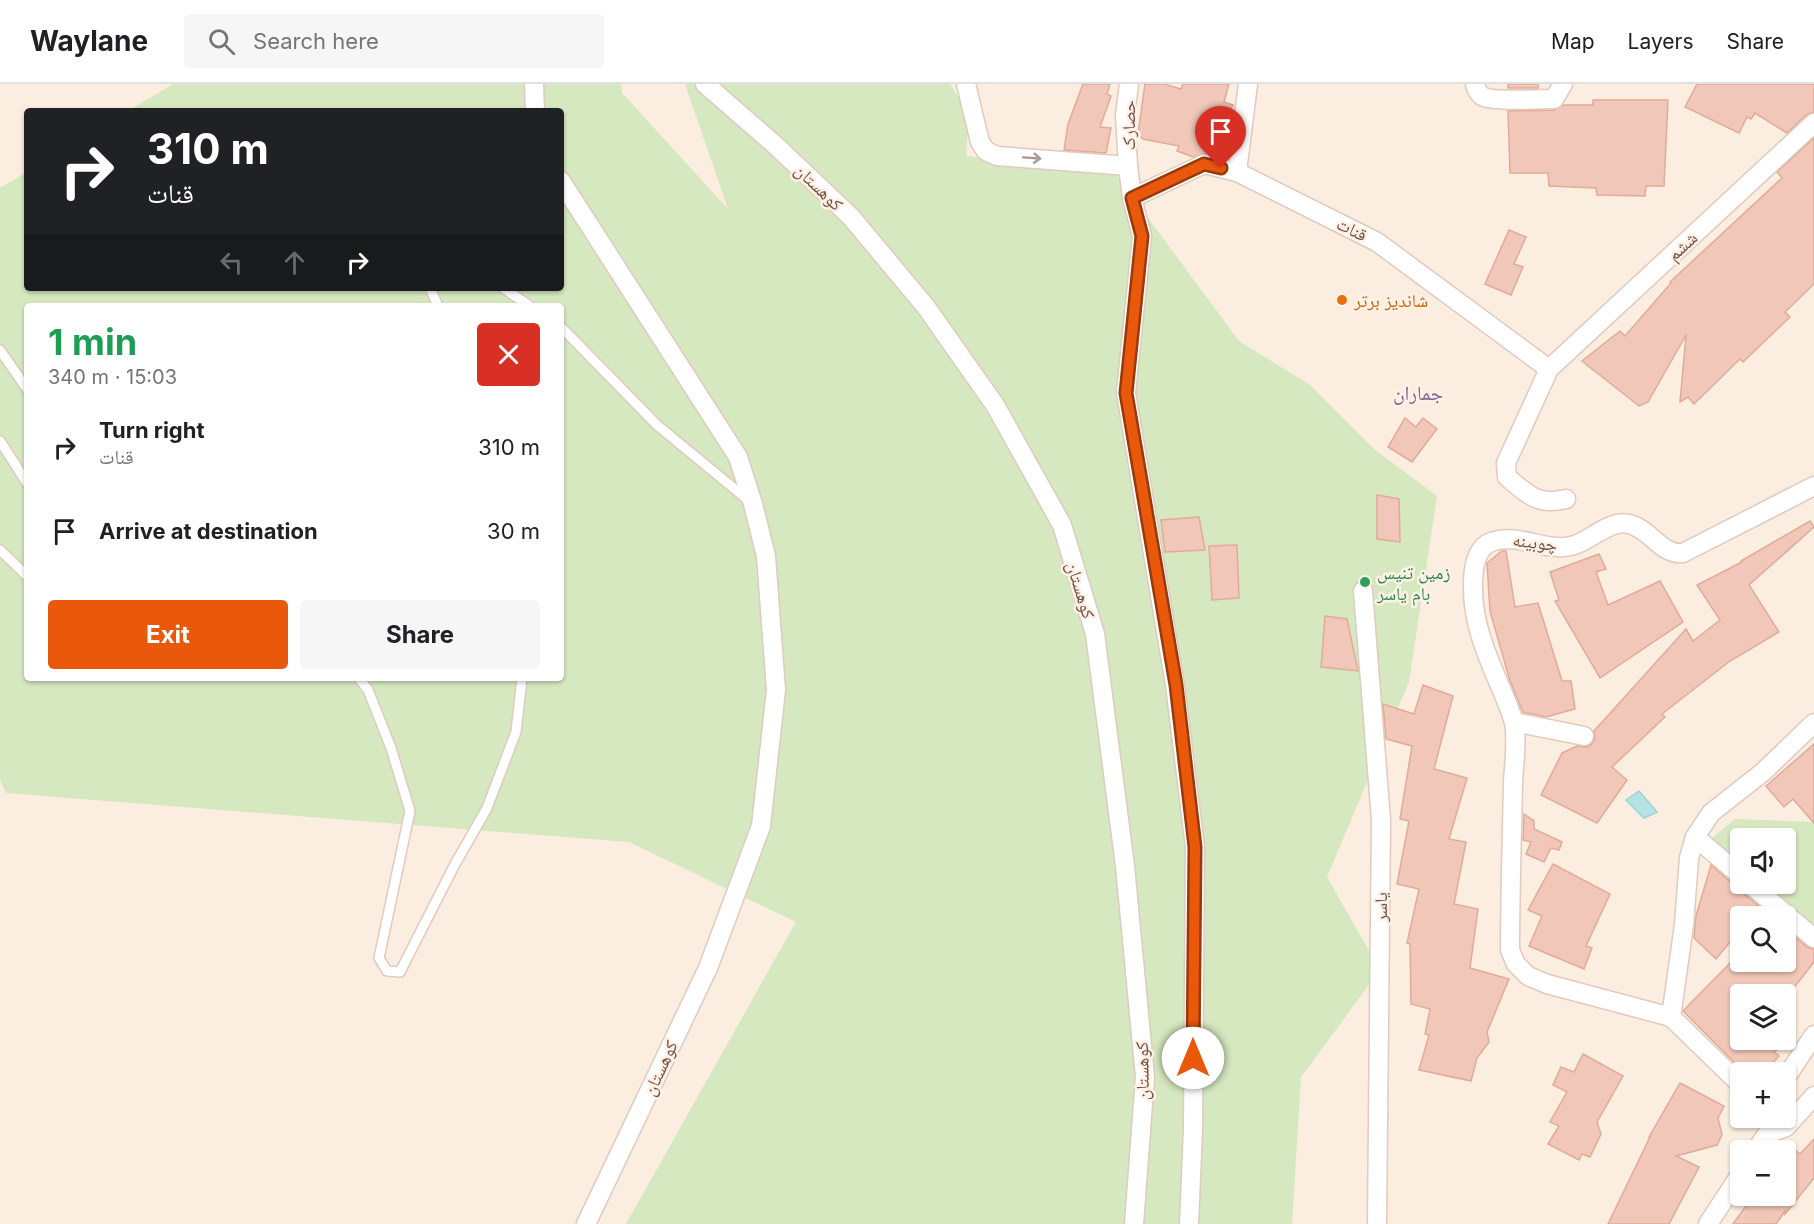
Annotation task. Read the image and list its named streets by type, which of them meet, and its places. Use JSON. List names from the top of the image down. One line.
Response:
{"streets":{"street":["حصارک","کوهستان","قنات","ششم","چوبینه","یاسر"]},"crossings":[["حصارک","قنات"],["قنات","ششم"]],"districts":["جماران"],"places":["شاندیز برتر","زمین تنیس بام یاسر"],"page":{"header":"Waylane","search":"Search here","nav":["Map","Layers","Share"],"turn":["310 m","قنات"],"heading":["1 min","340 m · 15:03"],"list":[{"name":"Turn right","note":"قنات","value":"310 m"},{"name":"Arrive at destination","value":"30 m"}],"buttons":["Exit","Share"],"map_buttons":["+","−"]}}
